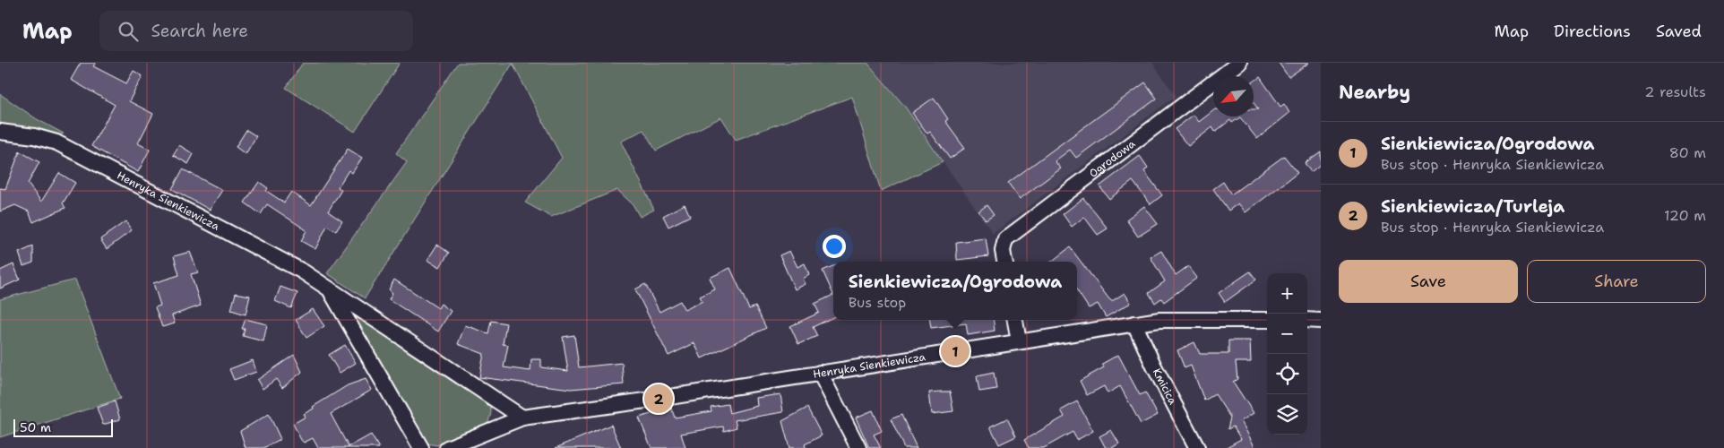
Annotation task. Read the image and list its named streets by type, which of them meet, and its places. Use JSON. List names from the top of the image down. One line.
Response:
{"streets":{"street":["Ogrodowa","Henryka Sienkiewicza","Kmicica"]},"crossings":[["Henryka Sienkiewicza","Kmicica"]],"scale_bar":"50 m","north":"bottom left","page":{"header":"Map","search":"Search here","nav":["Map","Directions","Saved"],"heading":["Nearby","2 results"],"list":[{"mark":"1","name":"Sienkiewicza/Ogrodowa","note":"Bus stop · Henryka Sienkiewicza","value":"80 m"},{"mark":"2","name":"Sienkiewicza/Turleja","note":"Bus stop · Henryka Sienkiewicza","value":"120 m"}],"buttons":["Save","Share"],"popup":["Sienkiewicza/Ogrodowa","Bus stop"],"map_buttons":["+","−"],"pins":["1","2"],"scale":"50 m"}}
